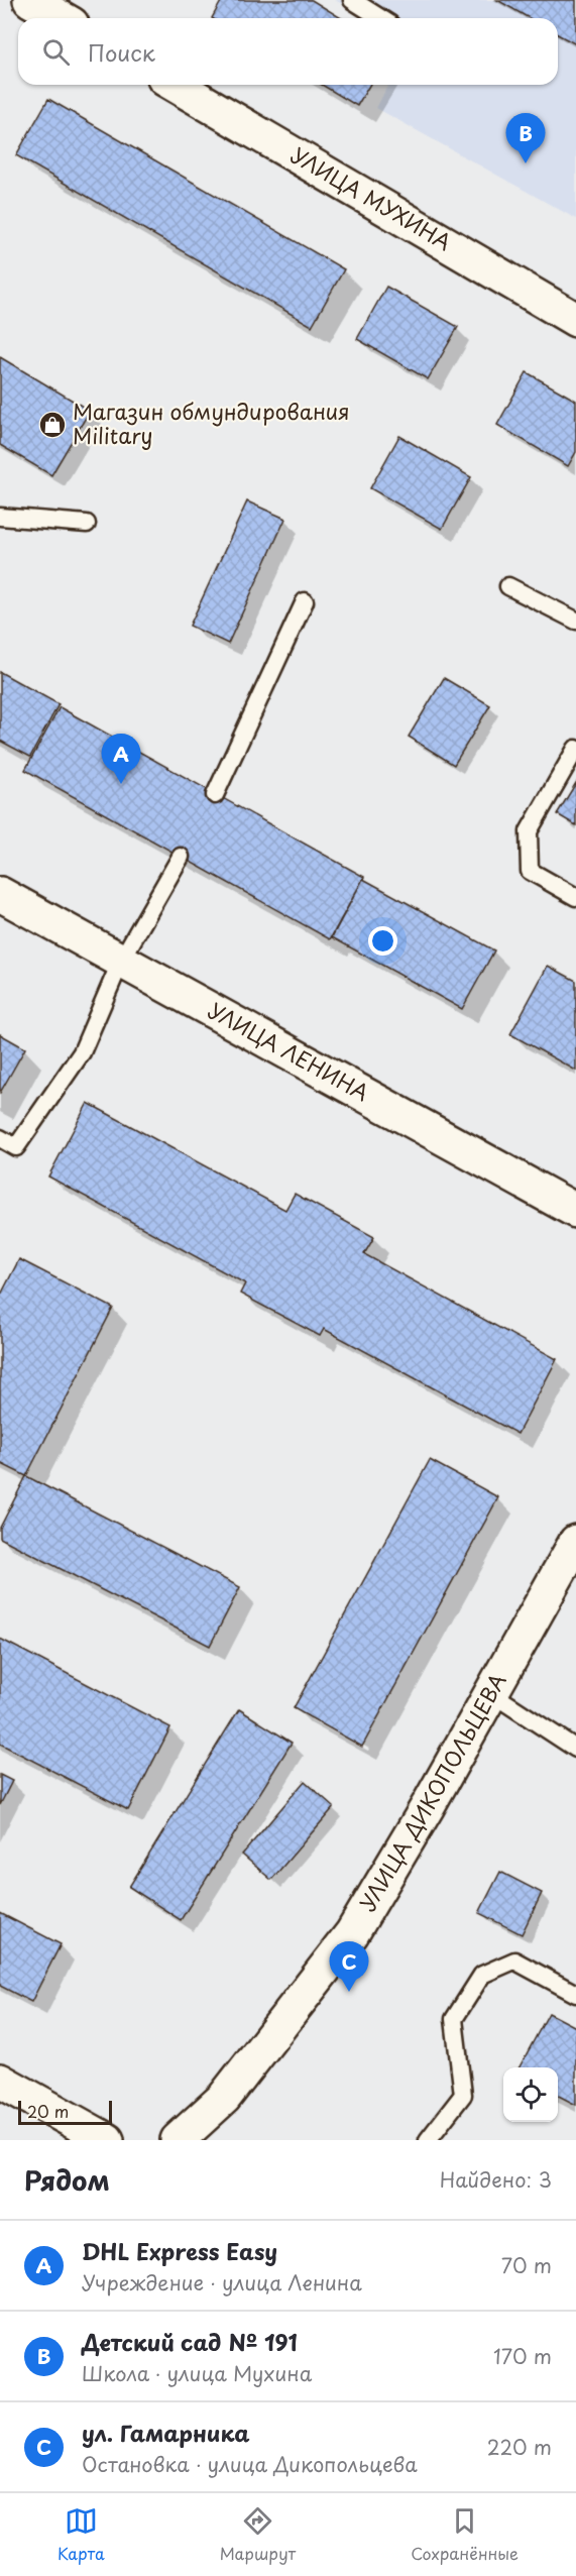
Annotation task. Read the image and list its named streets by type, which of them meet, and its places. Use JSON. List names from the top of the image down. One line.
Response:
{"streets":{"main road":["УЛИЦА МУХИНА","УЛИЦА ЛЕНИНА","УЛИЦА ДИКОПОЛЬЦЕВА"]},"places":{"shop":["Магазин обмундирования Military"]},"scale_bar":"20 m","page":{"search":"Поиск","pins":["B","A","C"],"scale":"20 m","heading":["Рядом","Найдено: 3"],"list":[{"mark":"A","name":"DHL Express Easy","note":"Учреждение · улица Ленина","value":"70 m"},{"mark":"B","name":"Детский сад № 191","note":"Школа · улица Мухина","value":"170 m"},{"mark":"C","name":"ул. Гамарника","note":"Остановка · улица Дикопольцева","value":"220 m"}],"nav":["Карта","Маршрут","Сохранённые"]}}
